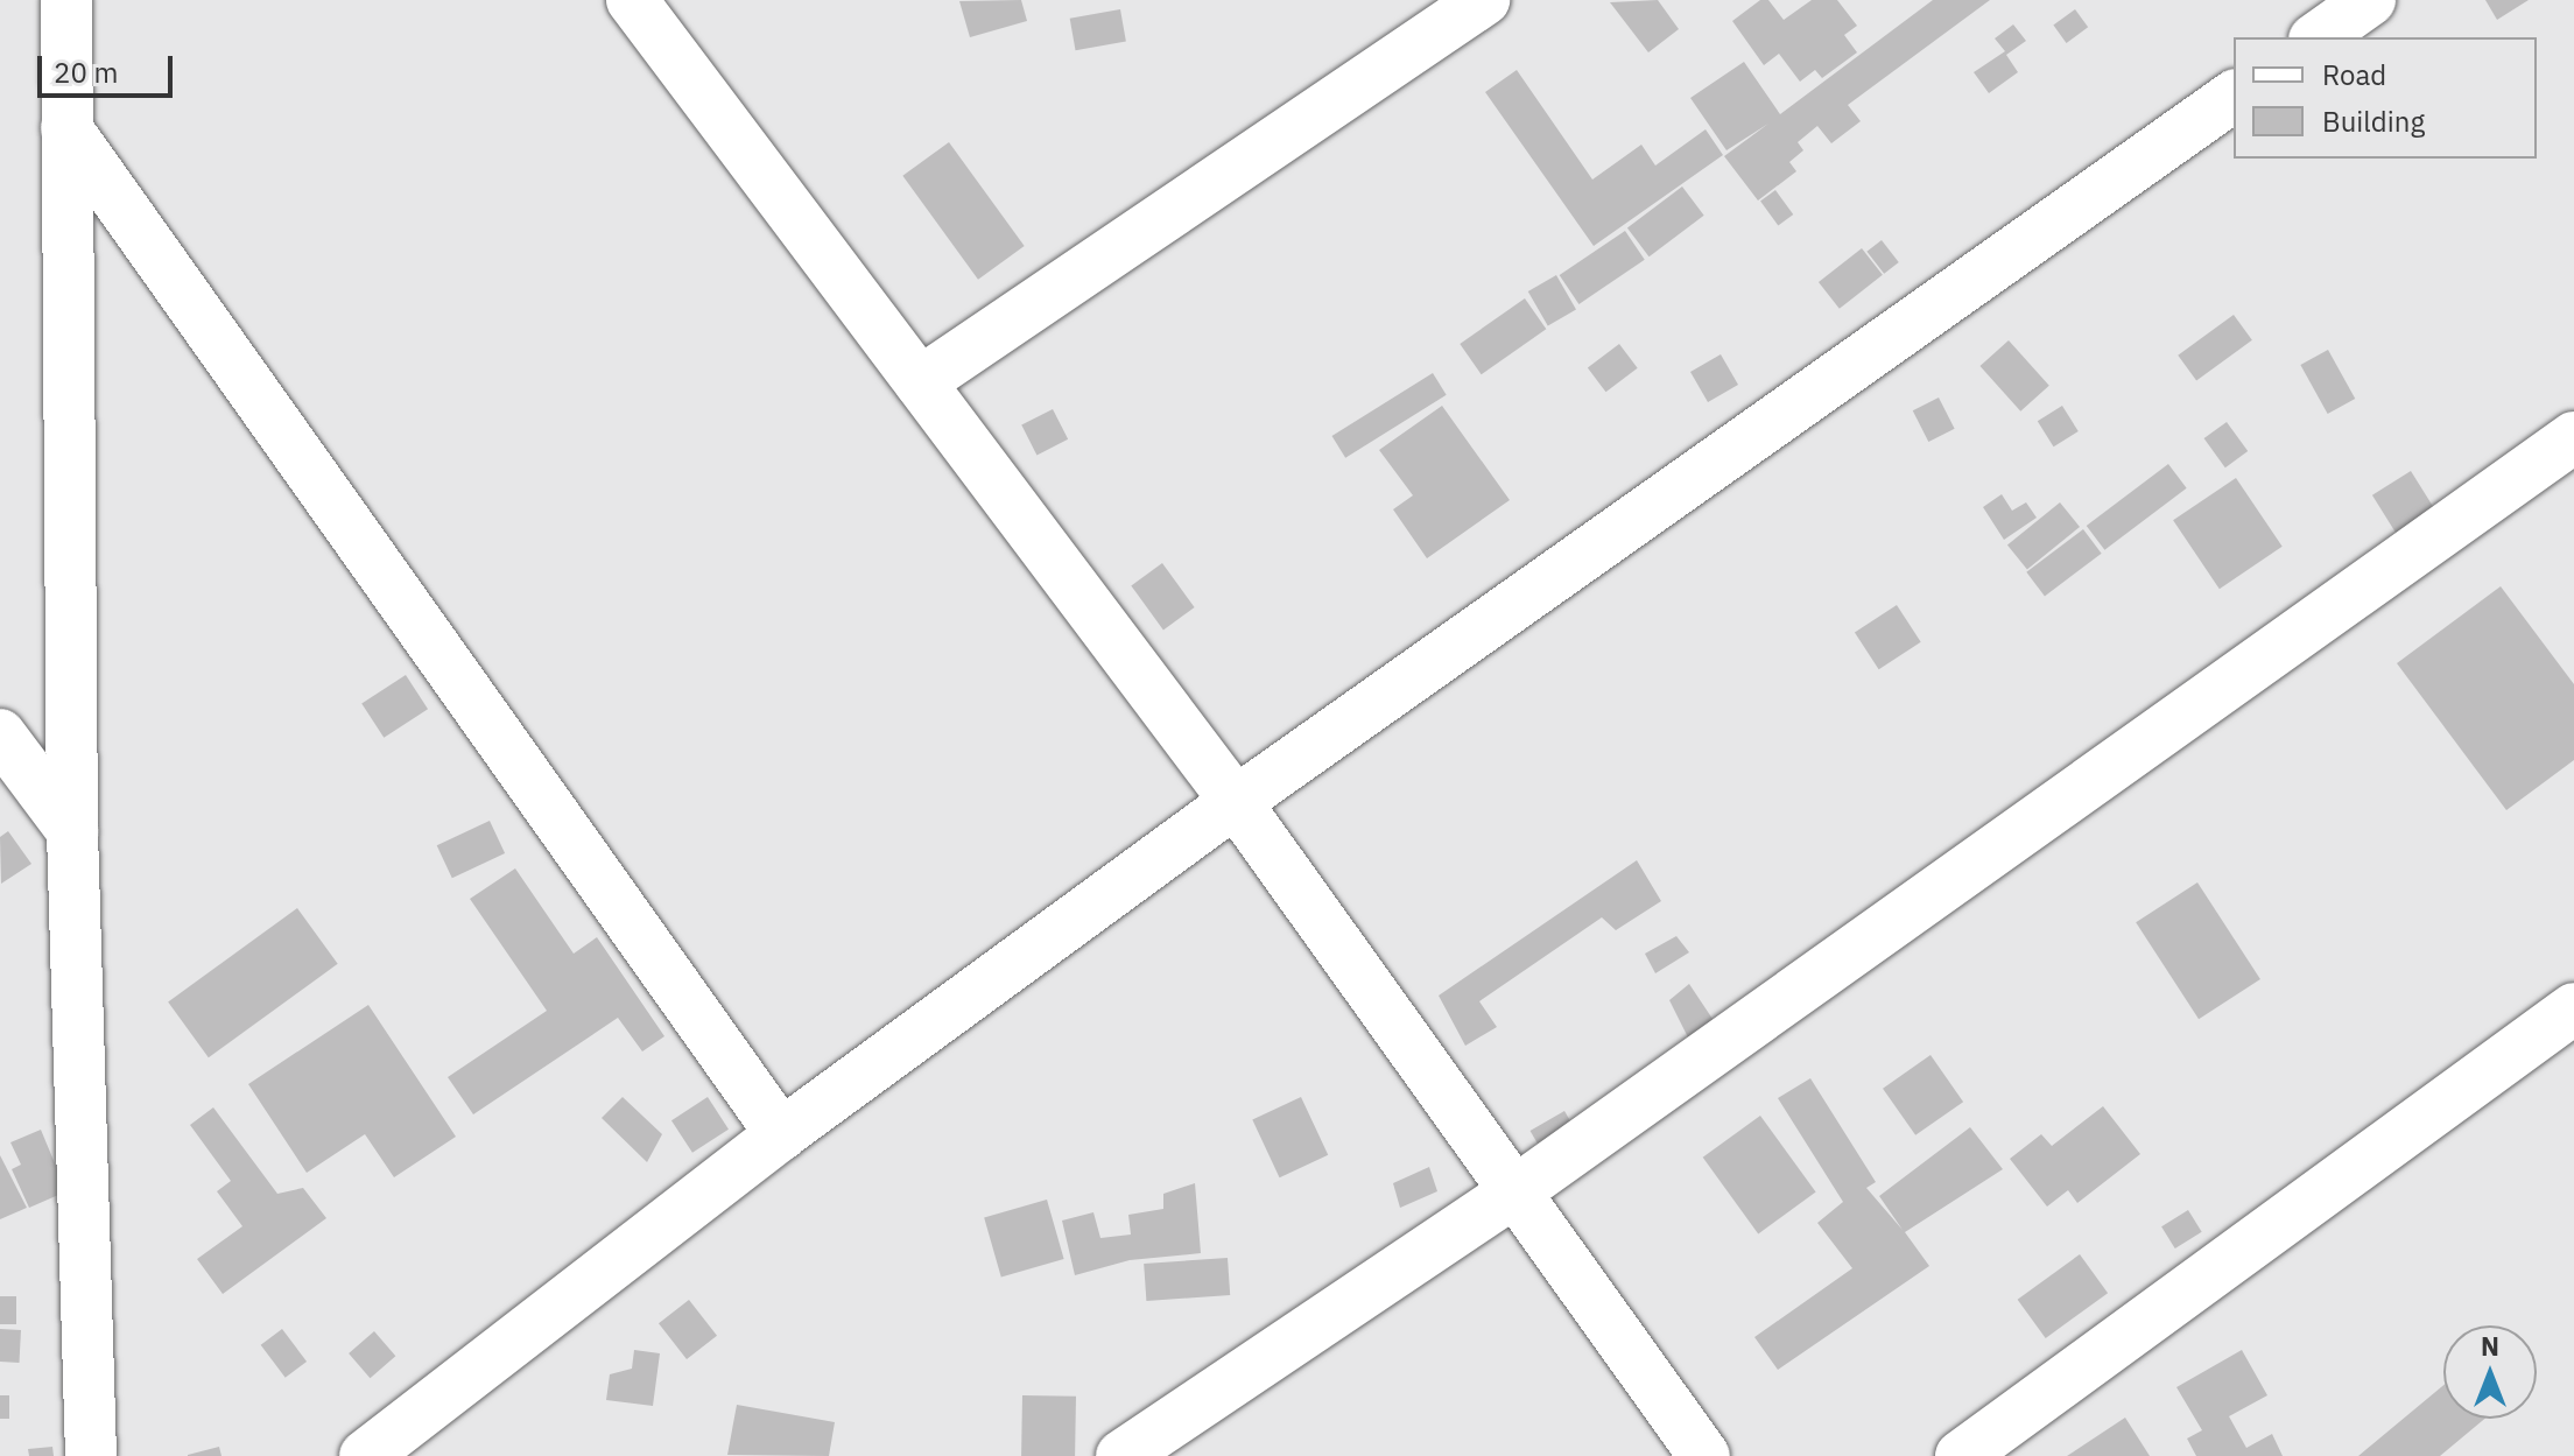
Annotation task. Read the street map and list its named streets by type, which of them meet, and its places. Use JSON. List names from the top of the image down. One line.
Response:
{"legend":["Road","Building"],"scale_bar":"20 m","north":"top"}
